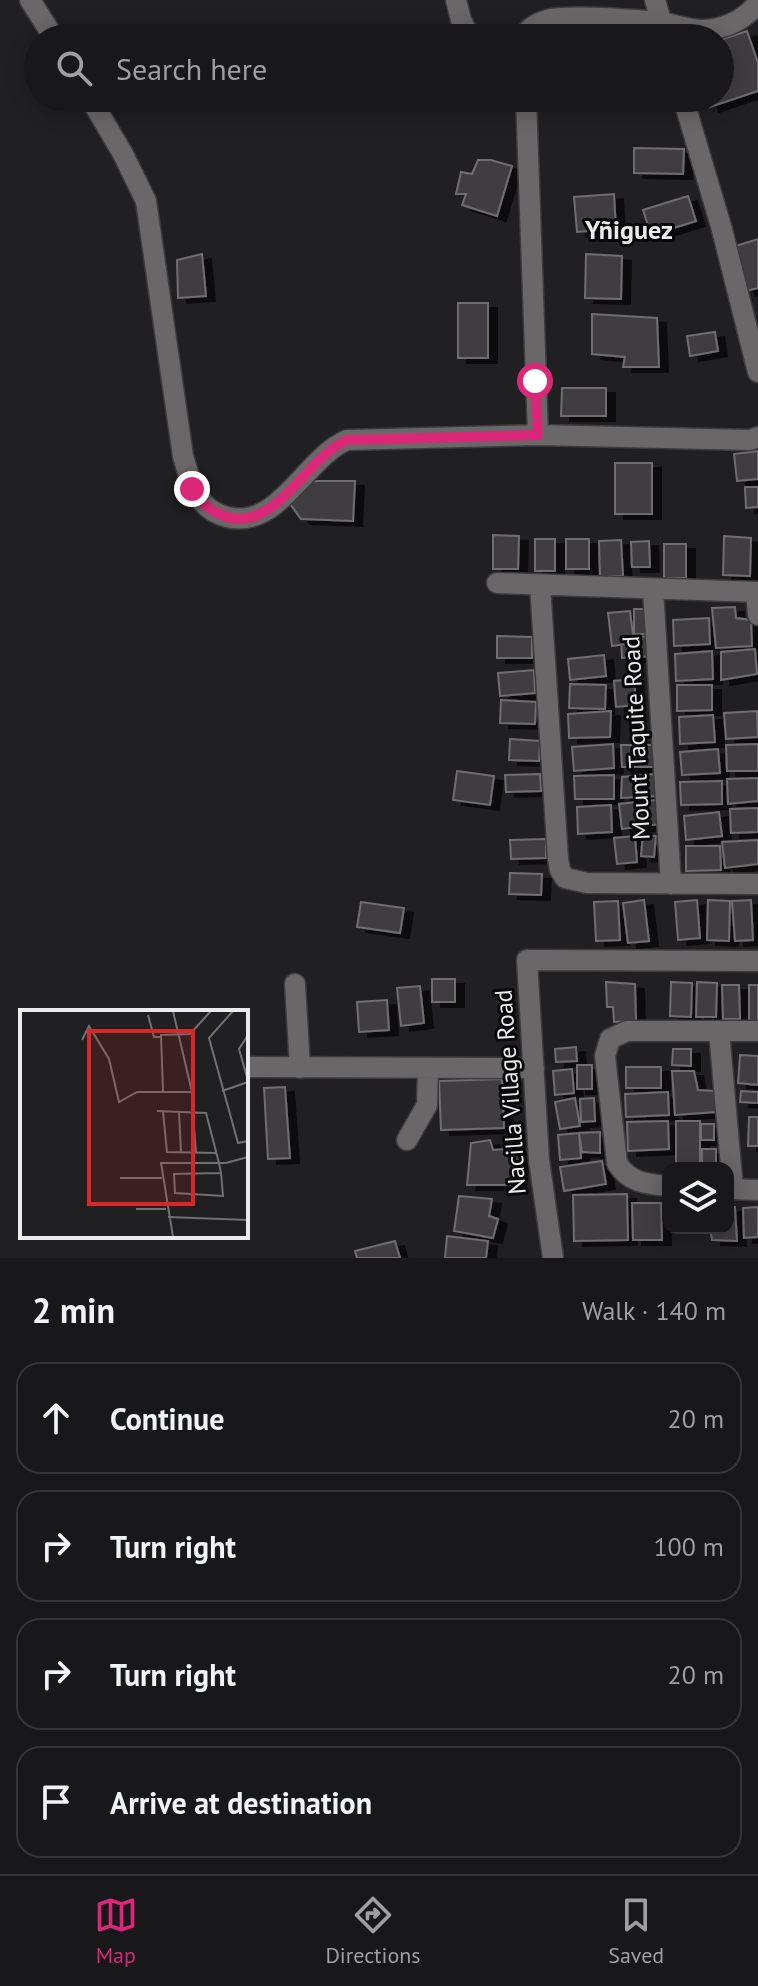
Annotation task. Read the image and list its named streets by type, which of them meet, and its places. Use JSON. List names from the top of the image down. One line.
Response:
{"streets":{"street":["Mount Taquite Road","Nacilla Village Road"]},"districts":["Yñiguez"],"page":{"search":"Search here","heading":["2 min","Walk · 140 m"],"list":[["Continue","20 m"],["Turn right","100 m"],["Turn right","20 m"],"Arrive at destination"],"nav":["Map","Directions","Saved"]}}
